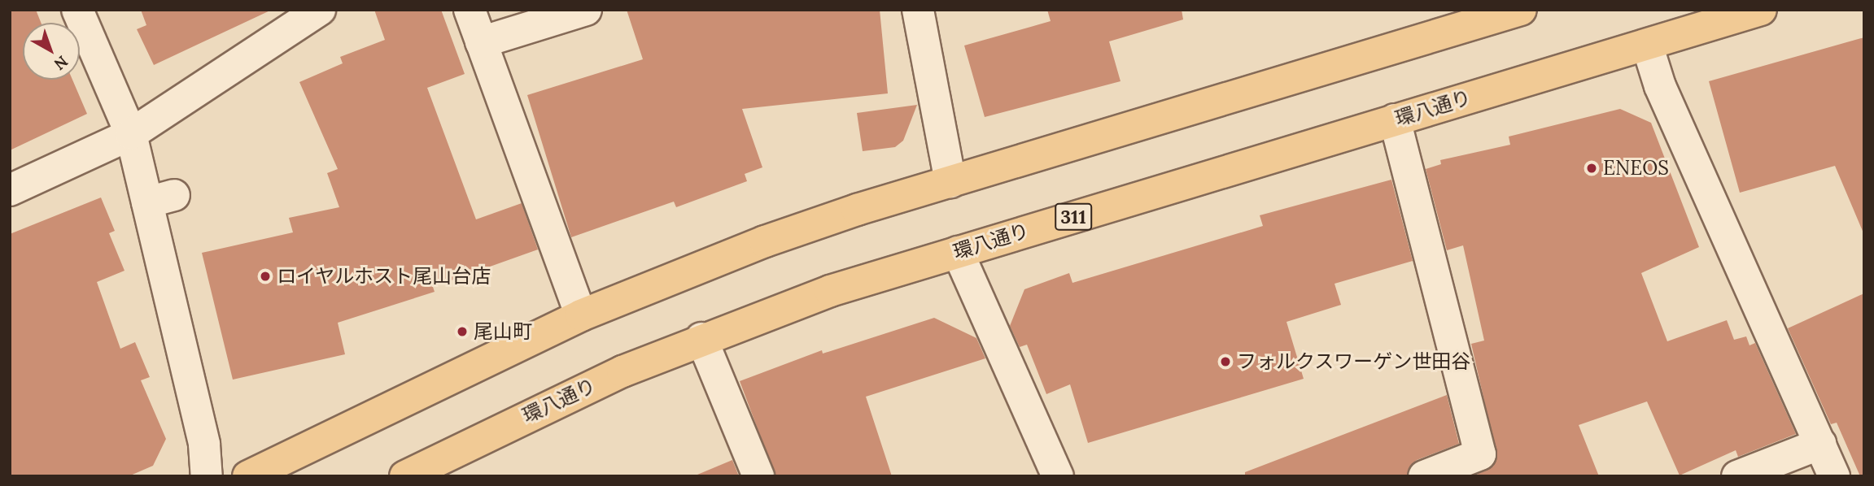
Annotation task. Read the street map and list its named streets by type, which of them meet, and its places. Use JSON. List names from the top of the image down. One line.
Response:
{"streets":{"main road":["環八通り","311"]},"places":["ENEOS","ロイヤルホスト尾山台店","尾山町","フォルクスワーゲン世田谷"],"north":"bottom right"}
